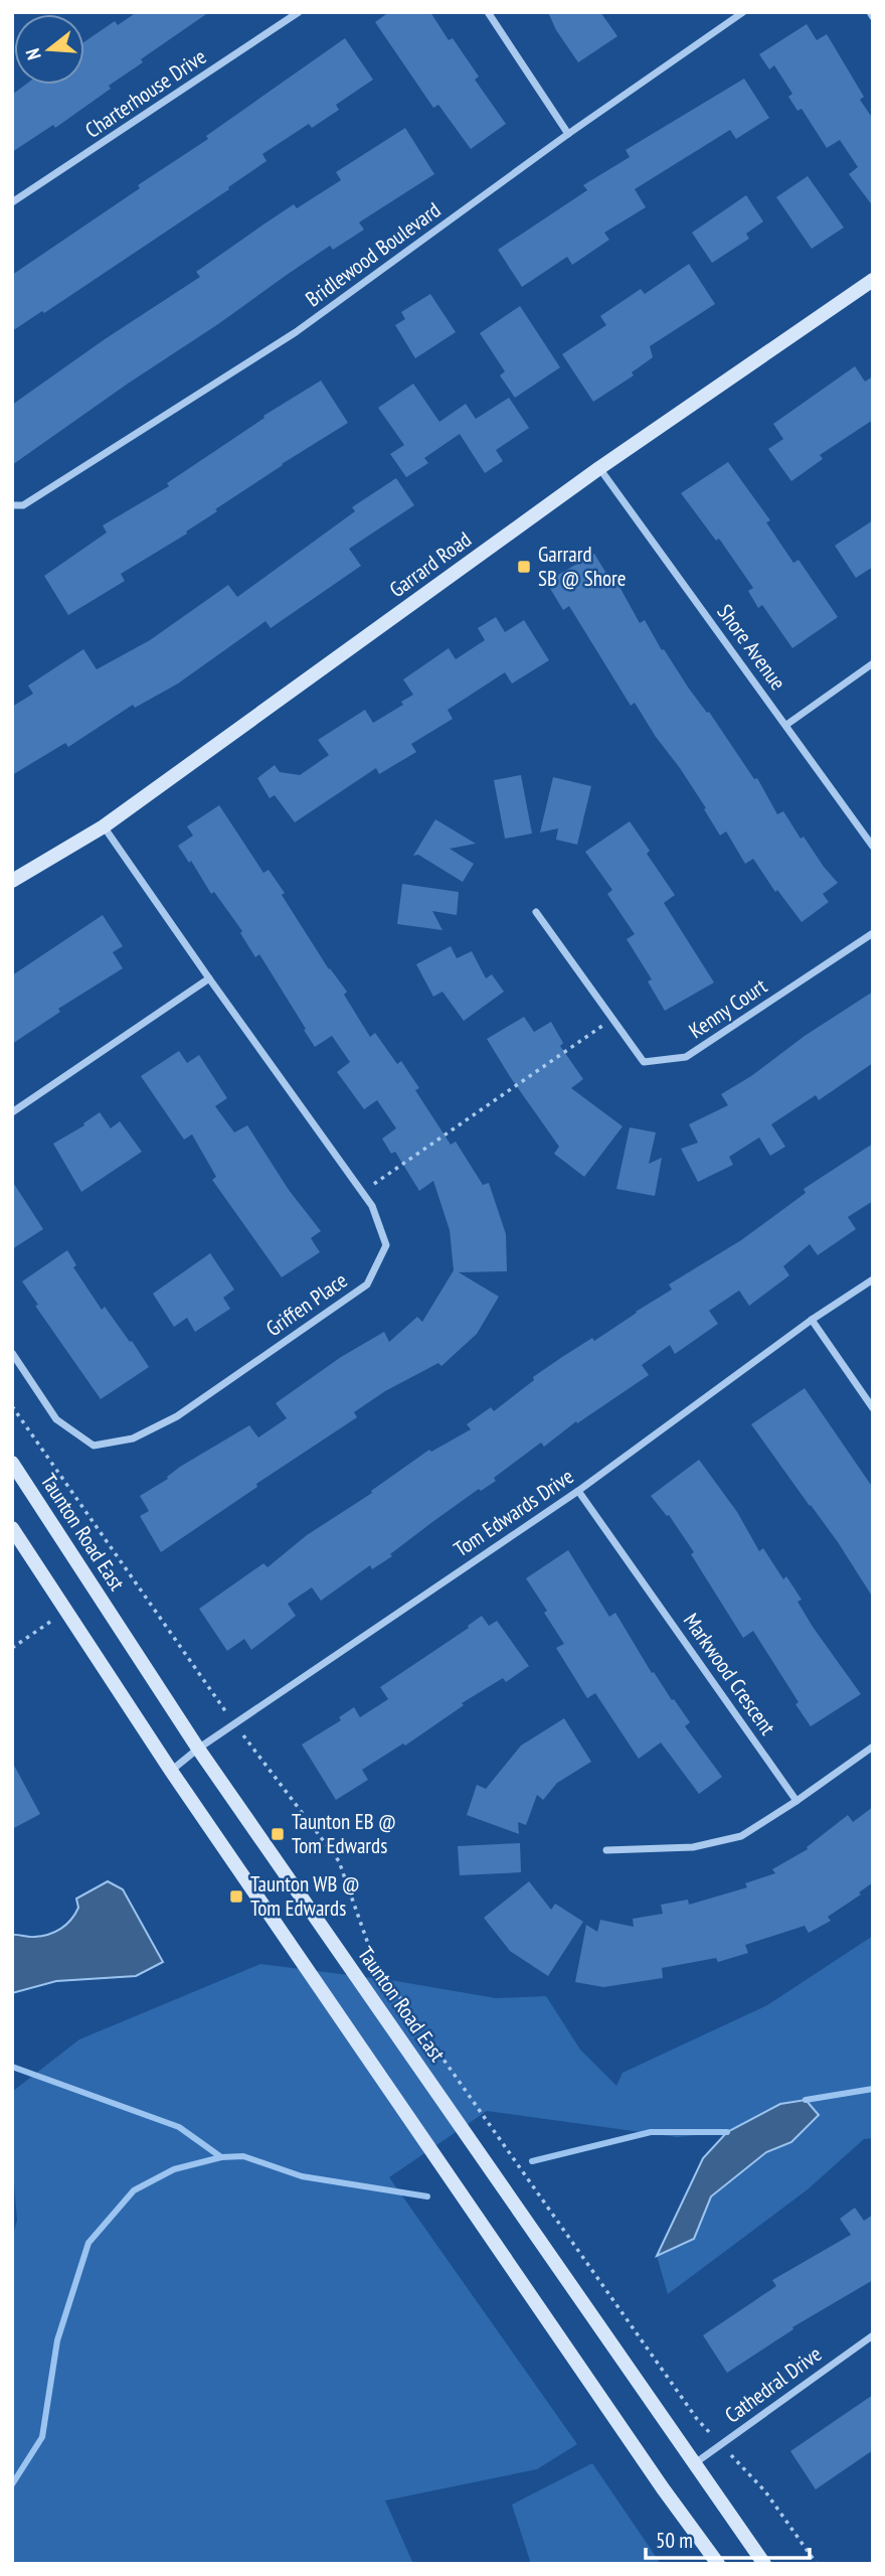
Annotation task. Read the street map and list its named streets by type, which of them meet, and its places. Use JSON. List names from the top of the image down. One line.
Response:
{"streets":{"main road":["Garrard Road","Taunton Road East"],"street":["Charterhouse Drive","Bridlewood Boulevard","Shore Avenue","Kenny Court","Griffen Place","Tom Edwards Drive","Markwood Crescent","Cathedral Drive"]},"crossings":[["Garrard Road","Shore Avenue"],["Garrard Road","Griffen Place"],["Tom Edwards Drive","Taunton Road East"],["Tom Edwards Drive","Markwood Crescent"],["Taunton Road East","Cathedral Drive"]],"places":{"transit":["Garrard SB @ Shore","Taunton EB @ Tom Edwards","Taunton WB @ Tom Edwards"]},"scale_bar":"50 m","north":"left"}
